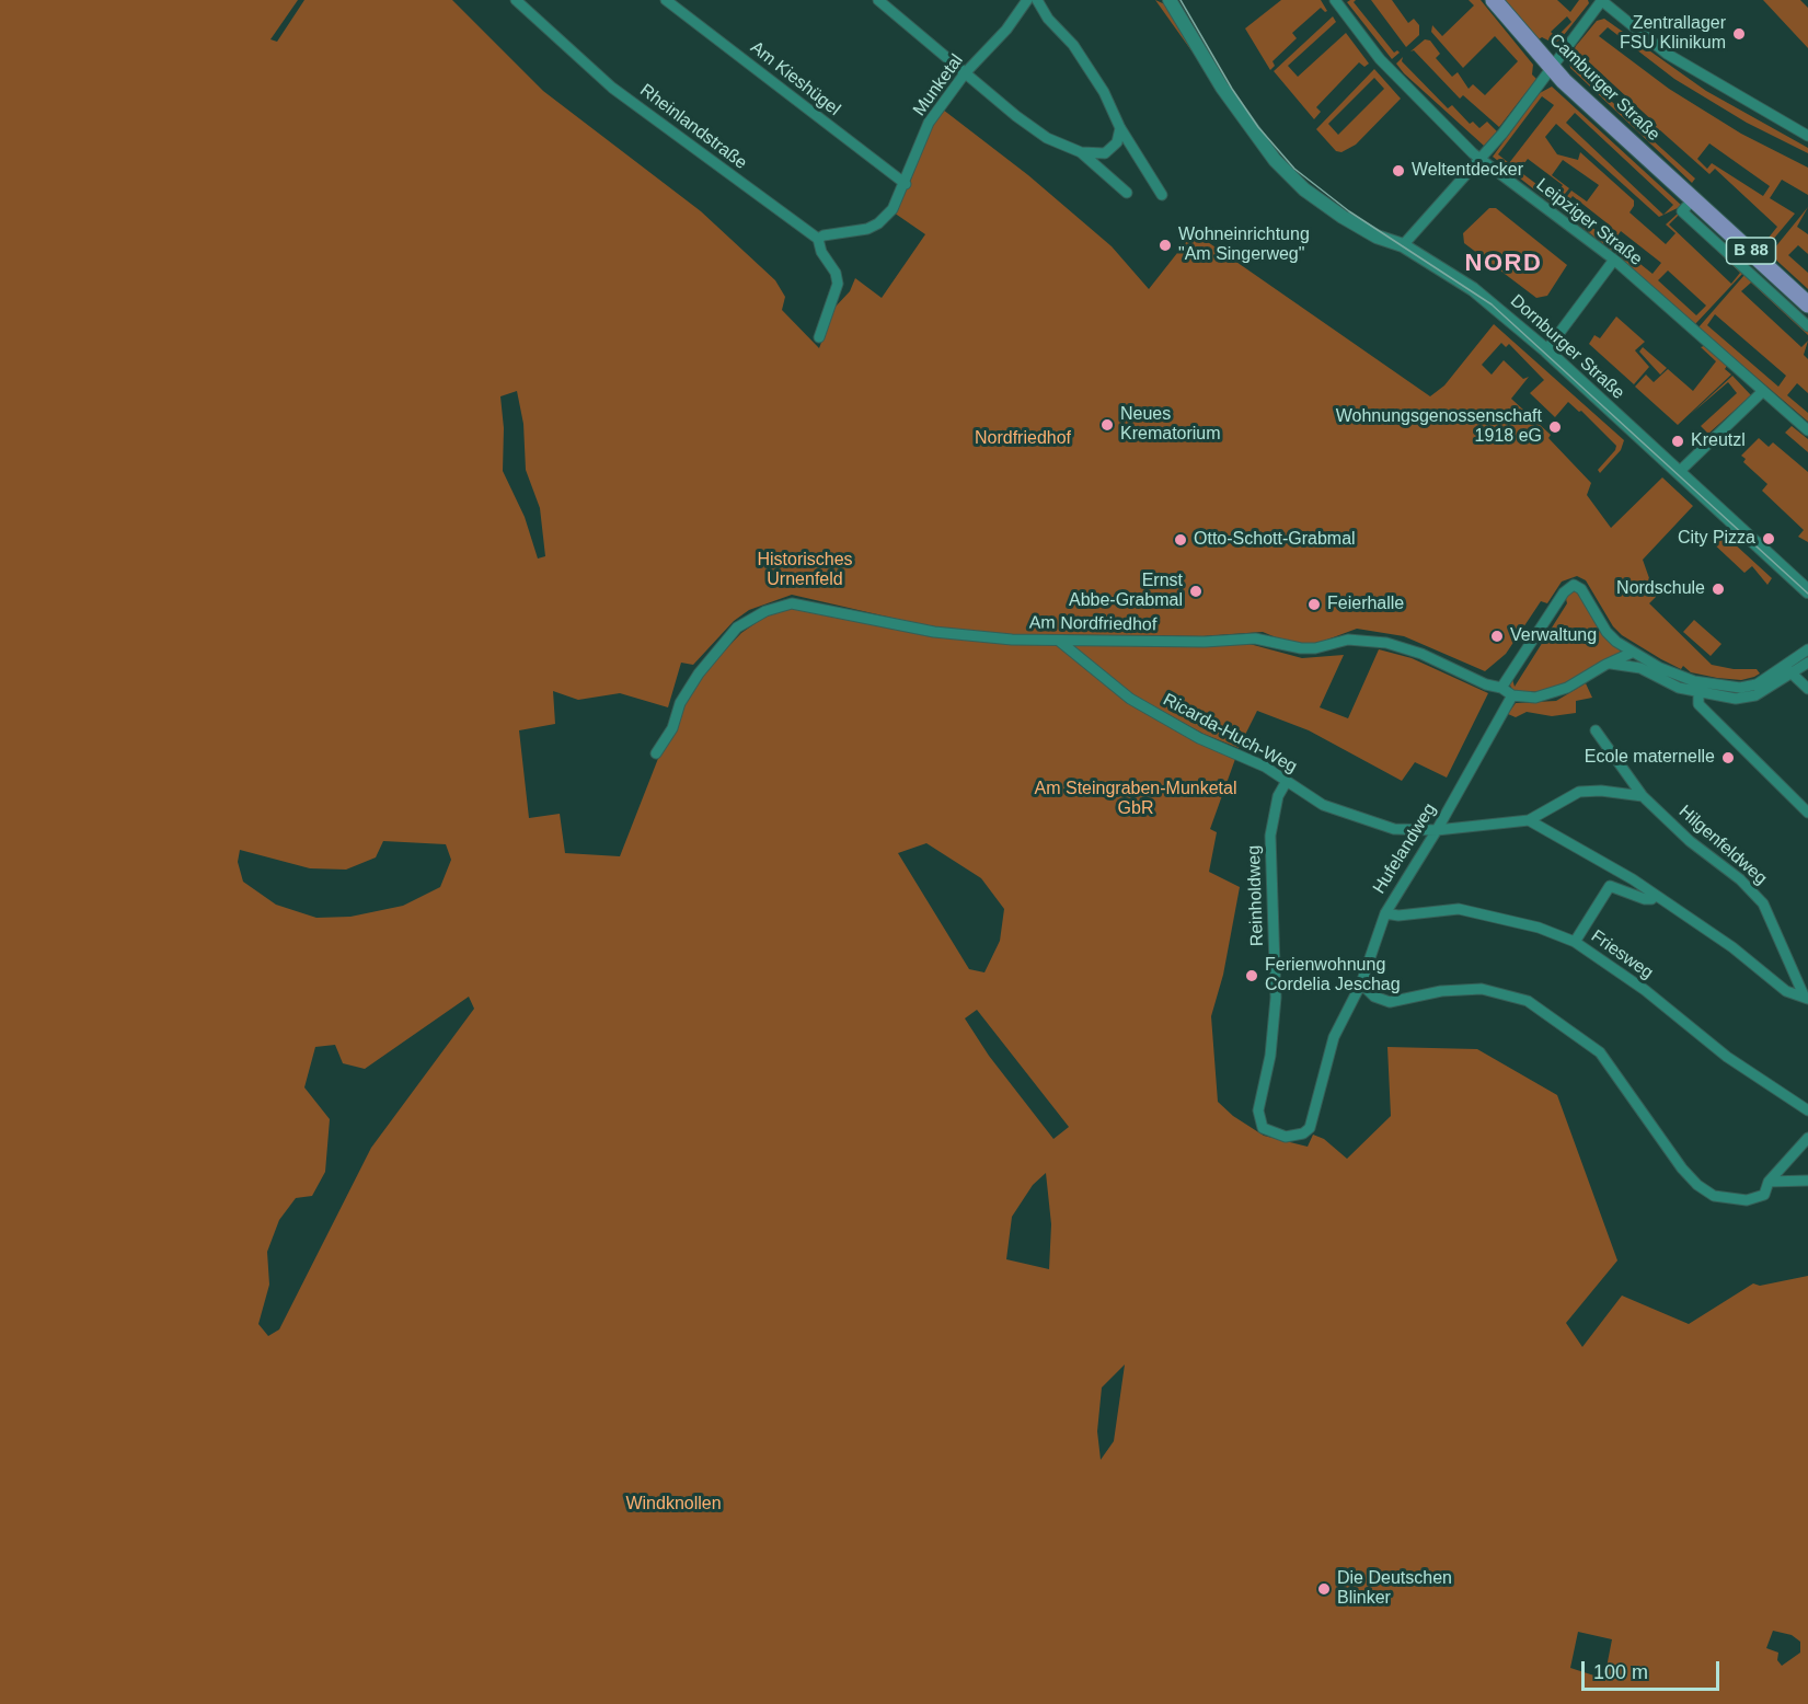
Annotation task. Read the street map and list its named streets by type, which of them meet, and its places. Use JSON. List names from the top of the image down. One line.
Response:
{"streets":{"main road":["Camburger Straße","B 88"],"street":["Am Kieshügel","Munketal","Rheinlandstraße","Leipziger Straße","Dornburger Straße","Am Nordfriedhof","Ricarda-Huch-Weg","Hilgenfeldweg","Hufelandweg","Reinholdweg","Friesweg"]},"crossings":[["Am Kieshügel","Munketal"],["Munketal","Rheinlandstraße"],["Am Nordfriedhof","Ricarda-Huch-Weg"],["Ricarda-Huch-Weg","Hufelandweg"],["Ricarda-Huch-Weg","Reinholdweg"],["Hufelandweg","Reinholdweg"],["Hufelandweg","Friesweg"]],"districts":["NORD"],"parks":["Nordfriedhof","Historisches Urnenfeld","Am Steingraben-Munketal GbR","Windknollen"],"places":["Zentrallager FSU Klinikum","Weltentdecker","Wohneinrichtung \"Am Singerweg\"","Neues Krematorium","Wohnungsgenossenschaft 1918 eG","Kreutzl","City Pizza","Otto-Schott-Grabmal","Nordschule","Ernst Abbe-Grabmal","Feierhalle","Verwaltung","Ecole maternelle","Ferienwohnung Cordelia Jeschag","Die Deutschen Blinker"],"scale_bar":"100 m"}
